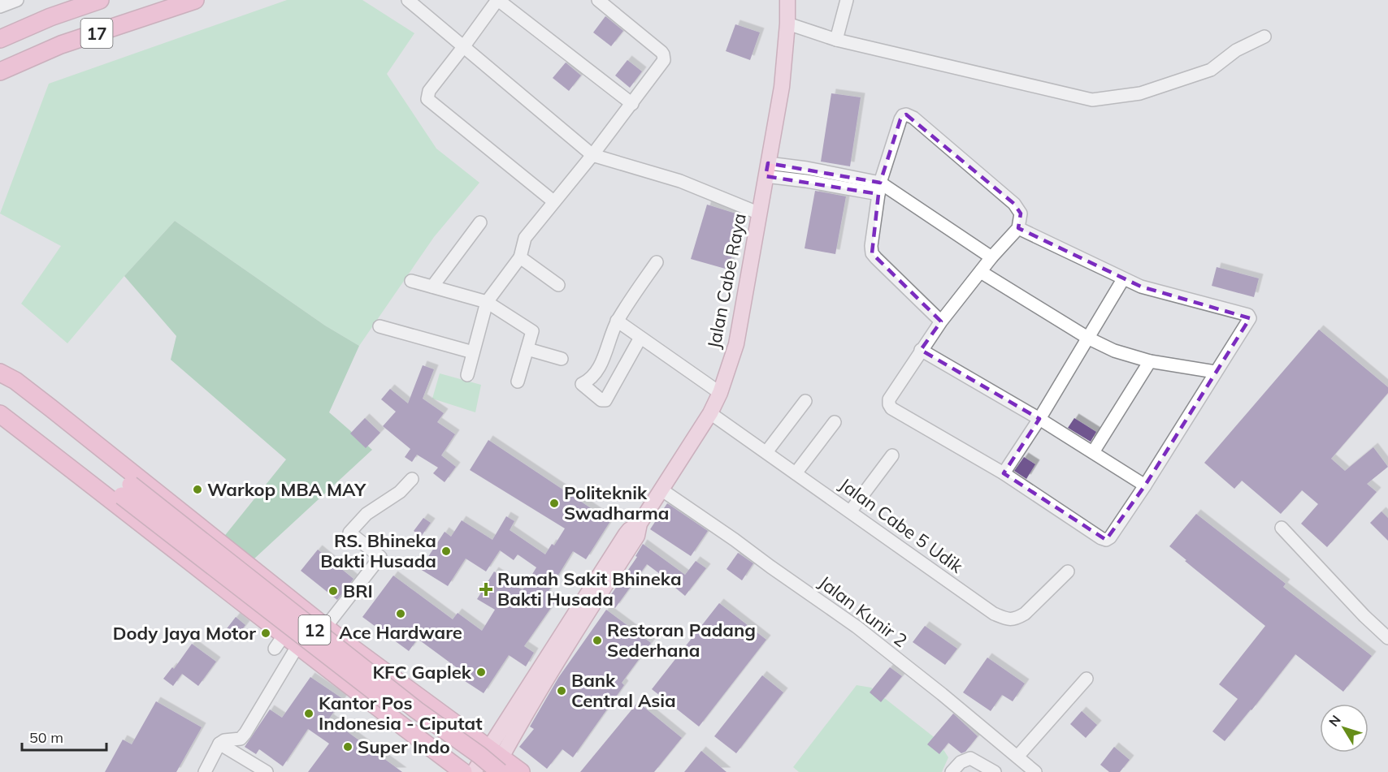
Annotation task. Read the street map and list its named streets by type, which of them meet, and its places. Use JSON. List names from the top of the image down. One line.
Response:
{"streets":{"highway":["17","12"],"main road":["Jalan Cabe Raya"],"street":["Jalan Cabe 5 Udik","Jalan Kunir 2"]},"crossings":[["Jalan Cabe Raya","Jalan Cabe 5 Udik"],["Jalan Cabe Raya","Jalan Kunir 2"],["Jalan Cabe Raya","12"]],"places":{"other":["Warkop MBA MAY","Politeknik Swadharma","RS. Bhineka Bakti Husada","BRI","Ace Hardware","Dody Jaya Motor","Restoran Padang Sederhana","KFC Gaplek","Bank Central Asia","Kantor Pos Indonesia - Ciputat","Super Indo"],"health":["Rumah Sakit Bhineka Bakti Husada"]},"scale_bar":"50 m","north":"top left"}
